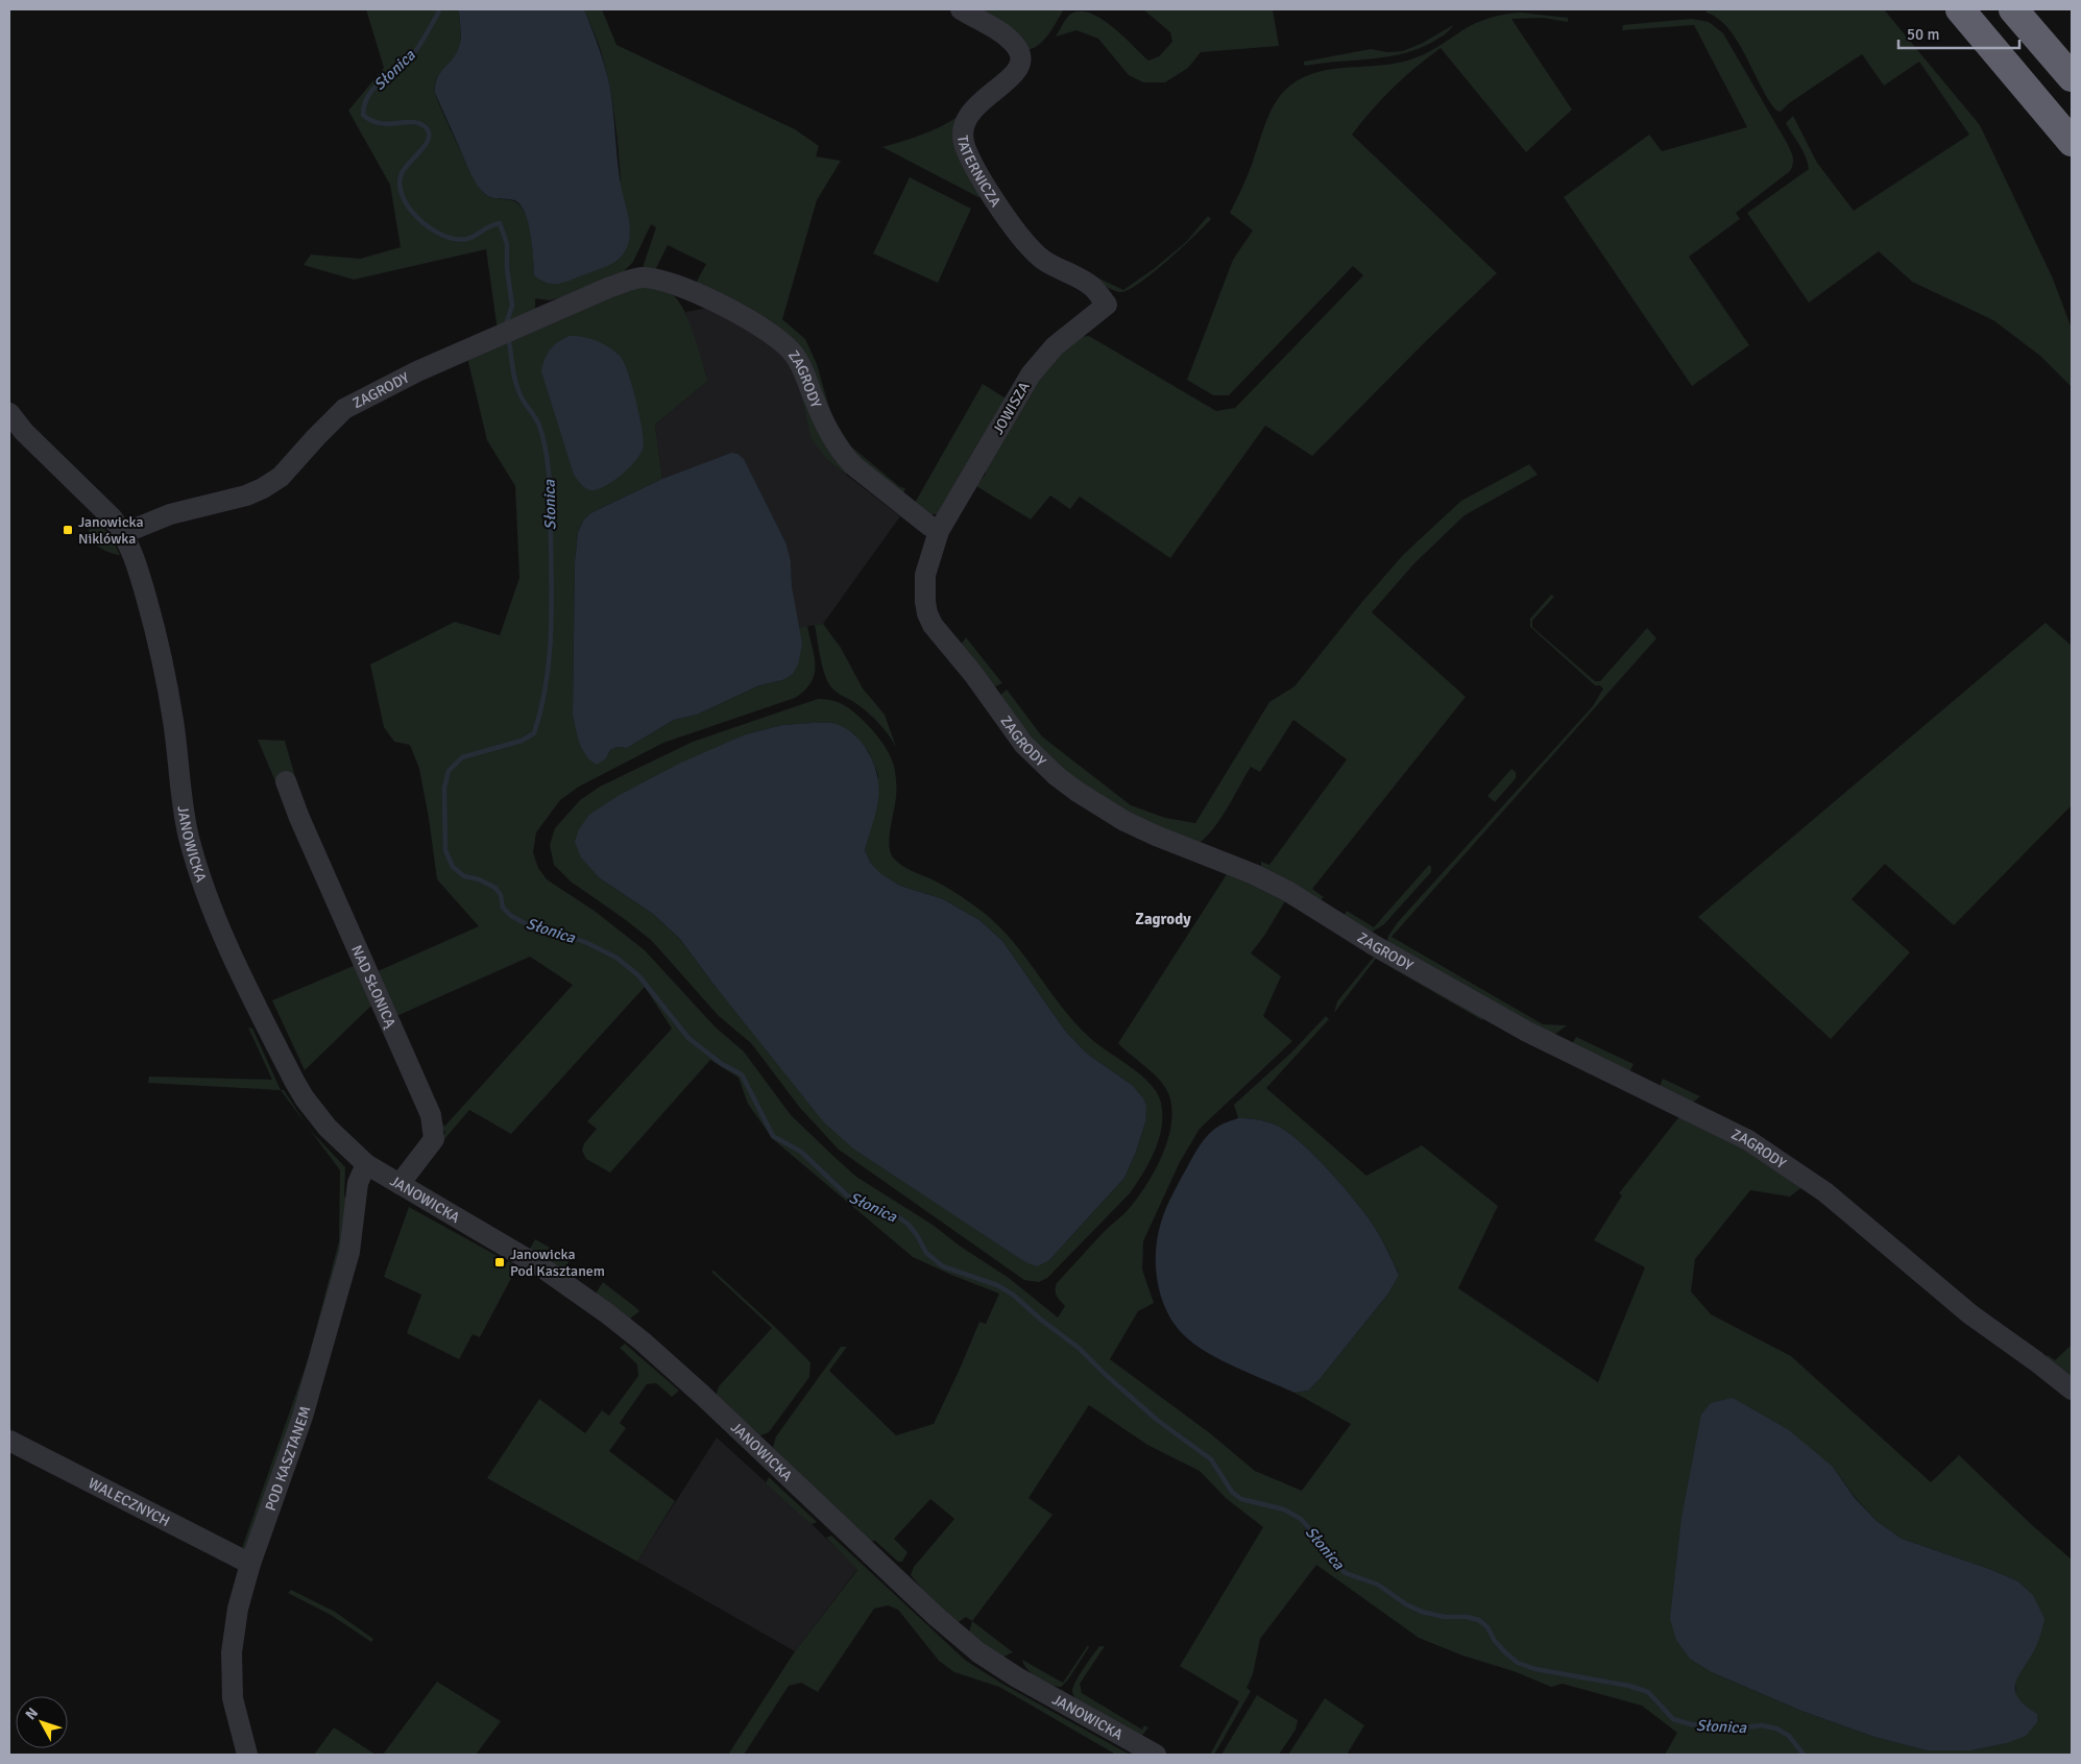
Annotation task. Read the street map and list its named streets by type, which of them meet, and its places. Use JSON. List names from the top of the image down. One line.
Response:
{"streets":{"street":["TATERNICZA","ZAGRODY","JOWISZA","JANOWICKA","NAD SŁONICĄ","POD KASZTANEM","WALECZNYCH"]},"crossings":[["TATERNICZA","JOWISZA"],["ZAGRODY","JOWISZA"],["ZAGRODY","JANOWICKA"],["JANOWICKA","NAD SŁONICĄ"],["JANOWICKA","POD KASZTANEM"],["POD KASZTANEM","WALECZNYCH"]],"districts":["Zagrody"],"water":["Słonica"],"places":{"transit":["Janowicka Niklówka","Janowicka Pod Kasztanem"]},"scale_bar":"50 m","north":"top left"}
